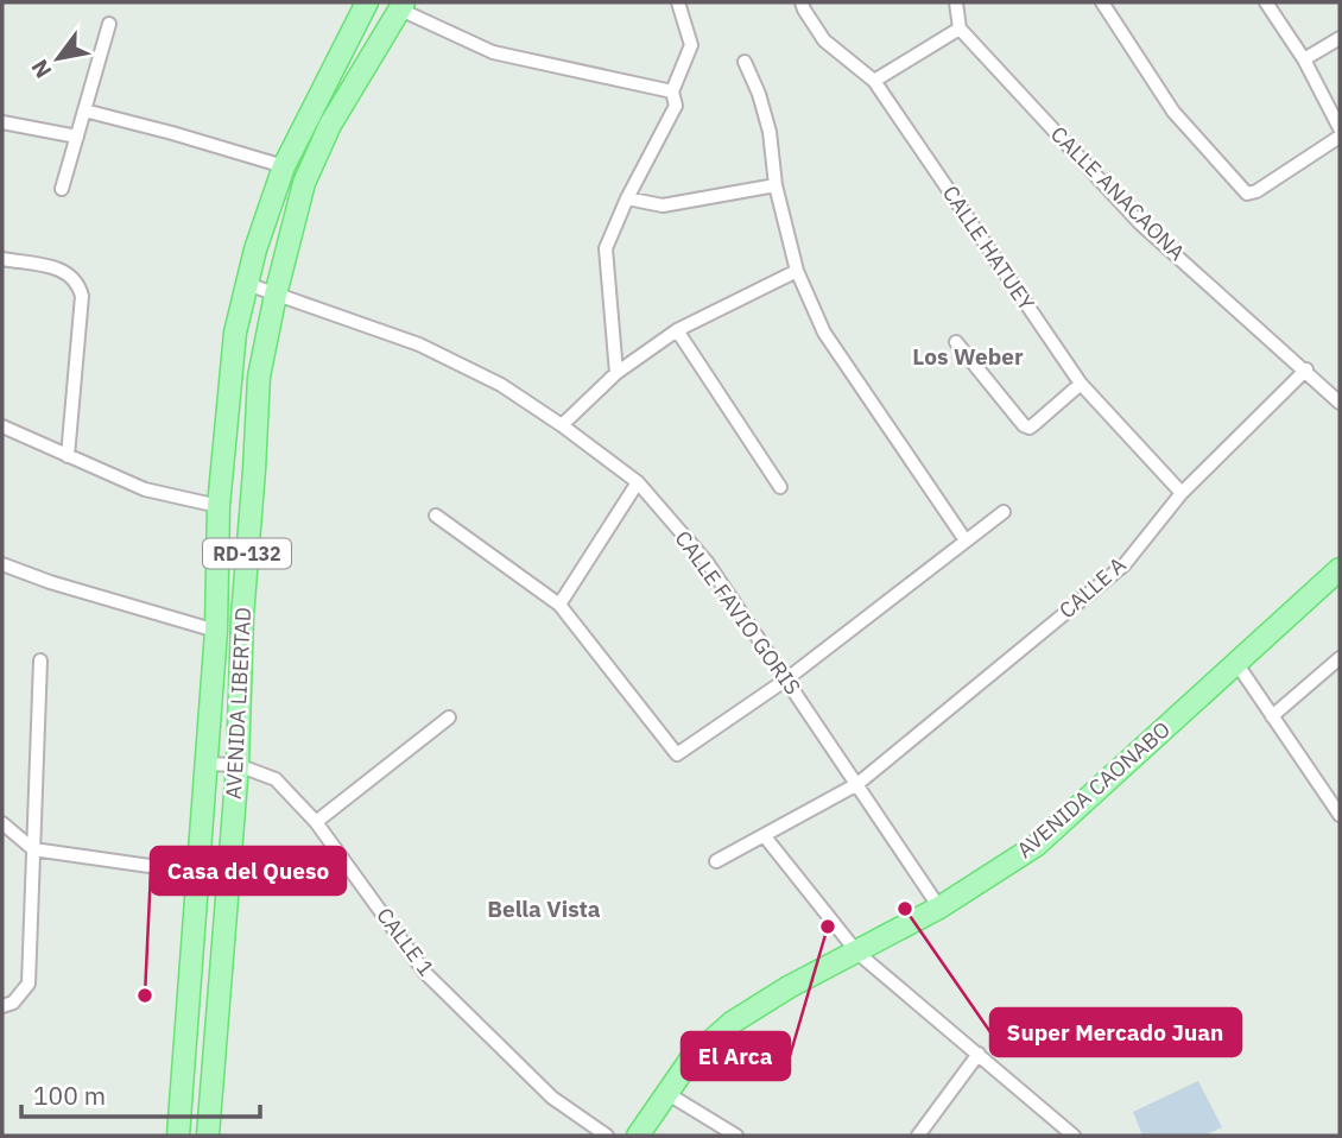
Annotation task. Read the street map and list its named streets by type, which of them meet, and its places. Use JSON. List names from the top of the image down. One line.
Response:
{"streets":{"main road":["RD-132","AVENIDA LIBERTAD","AVENIDA CAONABO"],"street":["CALLE ANACAONA","CALLE HATUEY","CALLE A","CALLE FAVIO GORIS","CALLE 1"]},"crossings":[["CALLE ANACAONA","CALLE A"],["CALLE HATUEY","CALLE A"],["CALLE A","CALLE FAVIO GORIS"],["CALLE FAVIO GORIS","AVENIDA LIBERTAD"],["CALLE FAVIO GORIS","AVENIDA CAONABO"],["AVENIDA LIBERTAD","CALLE 1"]],"districts":["Los Weber","Bella Vista"],"places":["Super Mercado Juan","El Arca","Casa del Queso"],"scale_bar":"100 m","north":"bottom left"}
